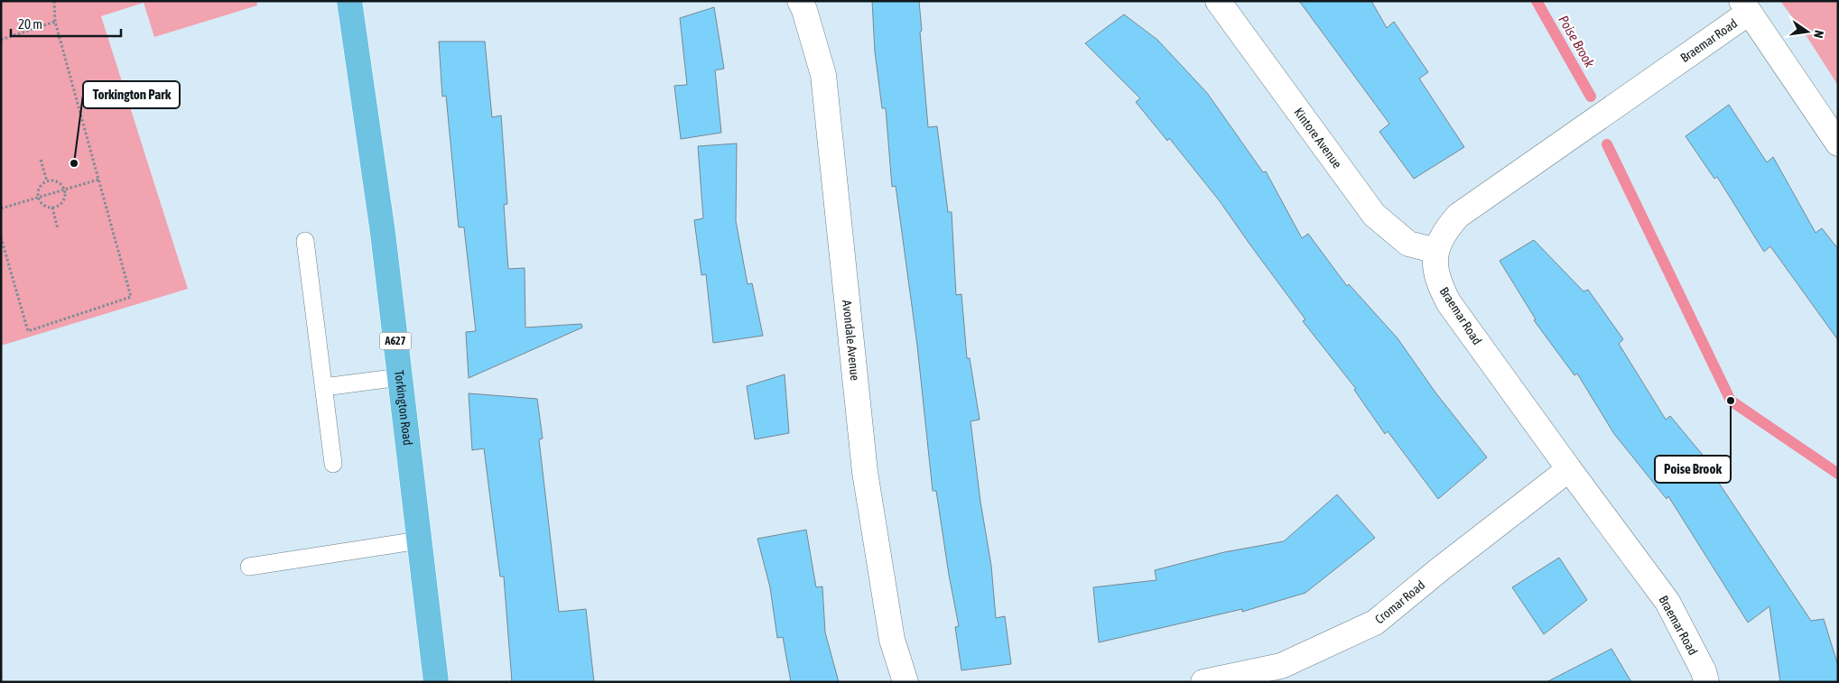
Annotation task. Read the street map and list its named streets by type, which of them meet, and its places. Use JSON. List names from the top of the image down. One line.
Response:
{"streets":{"main road":["A627","Torkington Road"],"street":["Braemar Road","Kintore Avenue","Avondale Avenue","Cromar Road"]},"crossings":[["Braemar Road","Kintore Avenue"],["Braemar Road","Cromar Road"]],"water":["Poise Brook"],"places":["Torkington Park","Poise Brook"],"scale_bar":"20 m","north":"right"}
